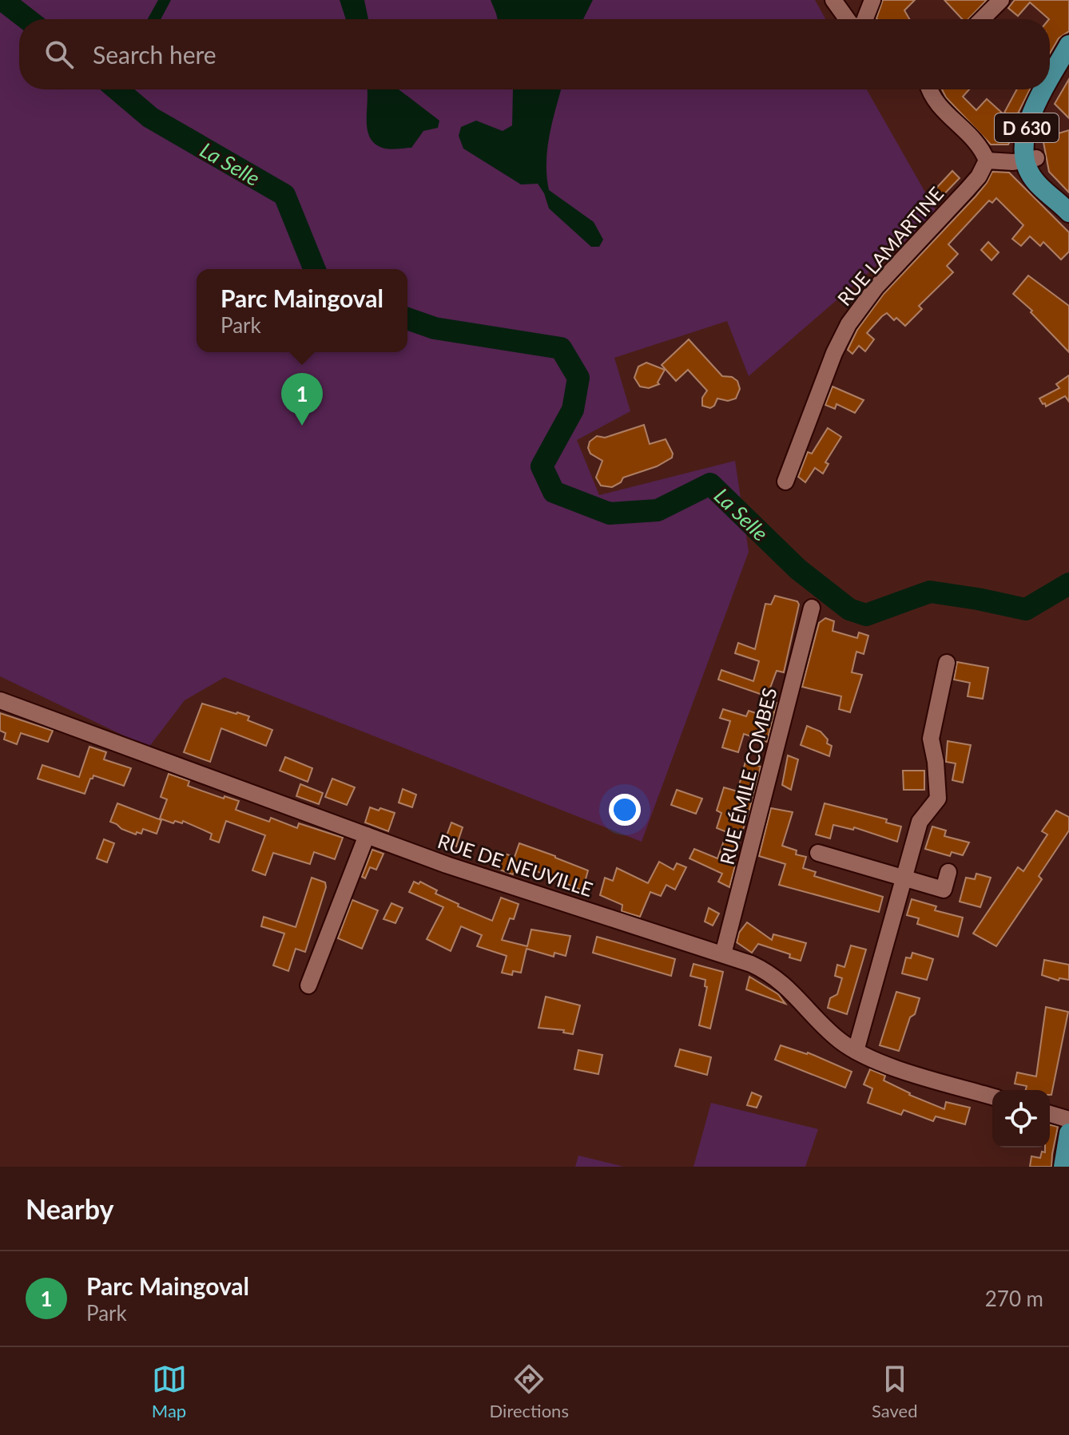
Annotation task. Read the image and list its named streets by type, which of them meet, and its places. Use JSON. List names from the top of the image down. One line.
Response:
{"streets":{"main road":["D 630"],"street":["RUE LAMARTINE","RUE ÉMILE COMBES","RUE DE NEUVILLE"]},"crossings":[["RUE ÉMILE COMBES","RUE DE NEUVILLE"]],"water":["La Selle"],"page":{"search":"Search here","popup":["Parc Maingoval","Park"],"pins":"1","heading":"Nearby","list":[{"mark":"1","name":"Parc Maingoval","note":"Park","value":"270 m"}],"nav":["Map","Directions","Saved"]}}
